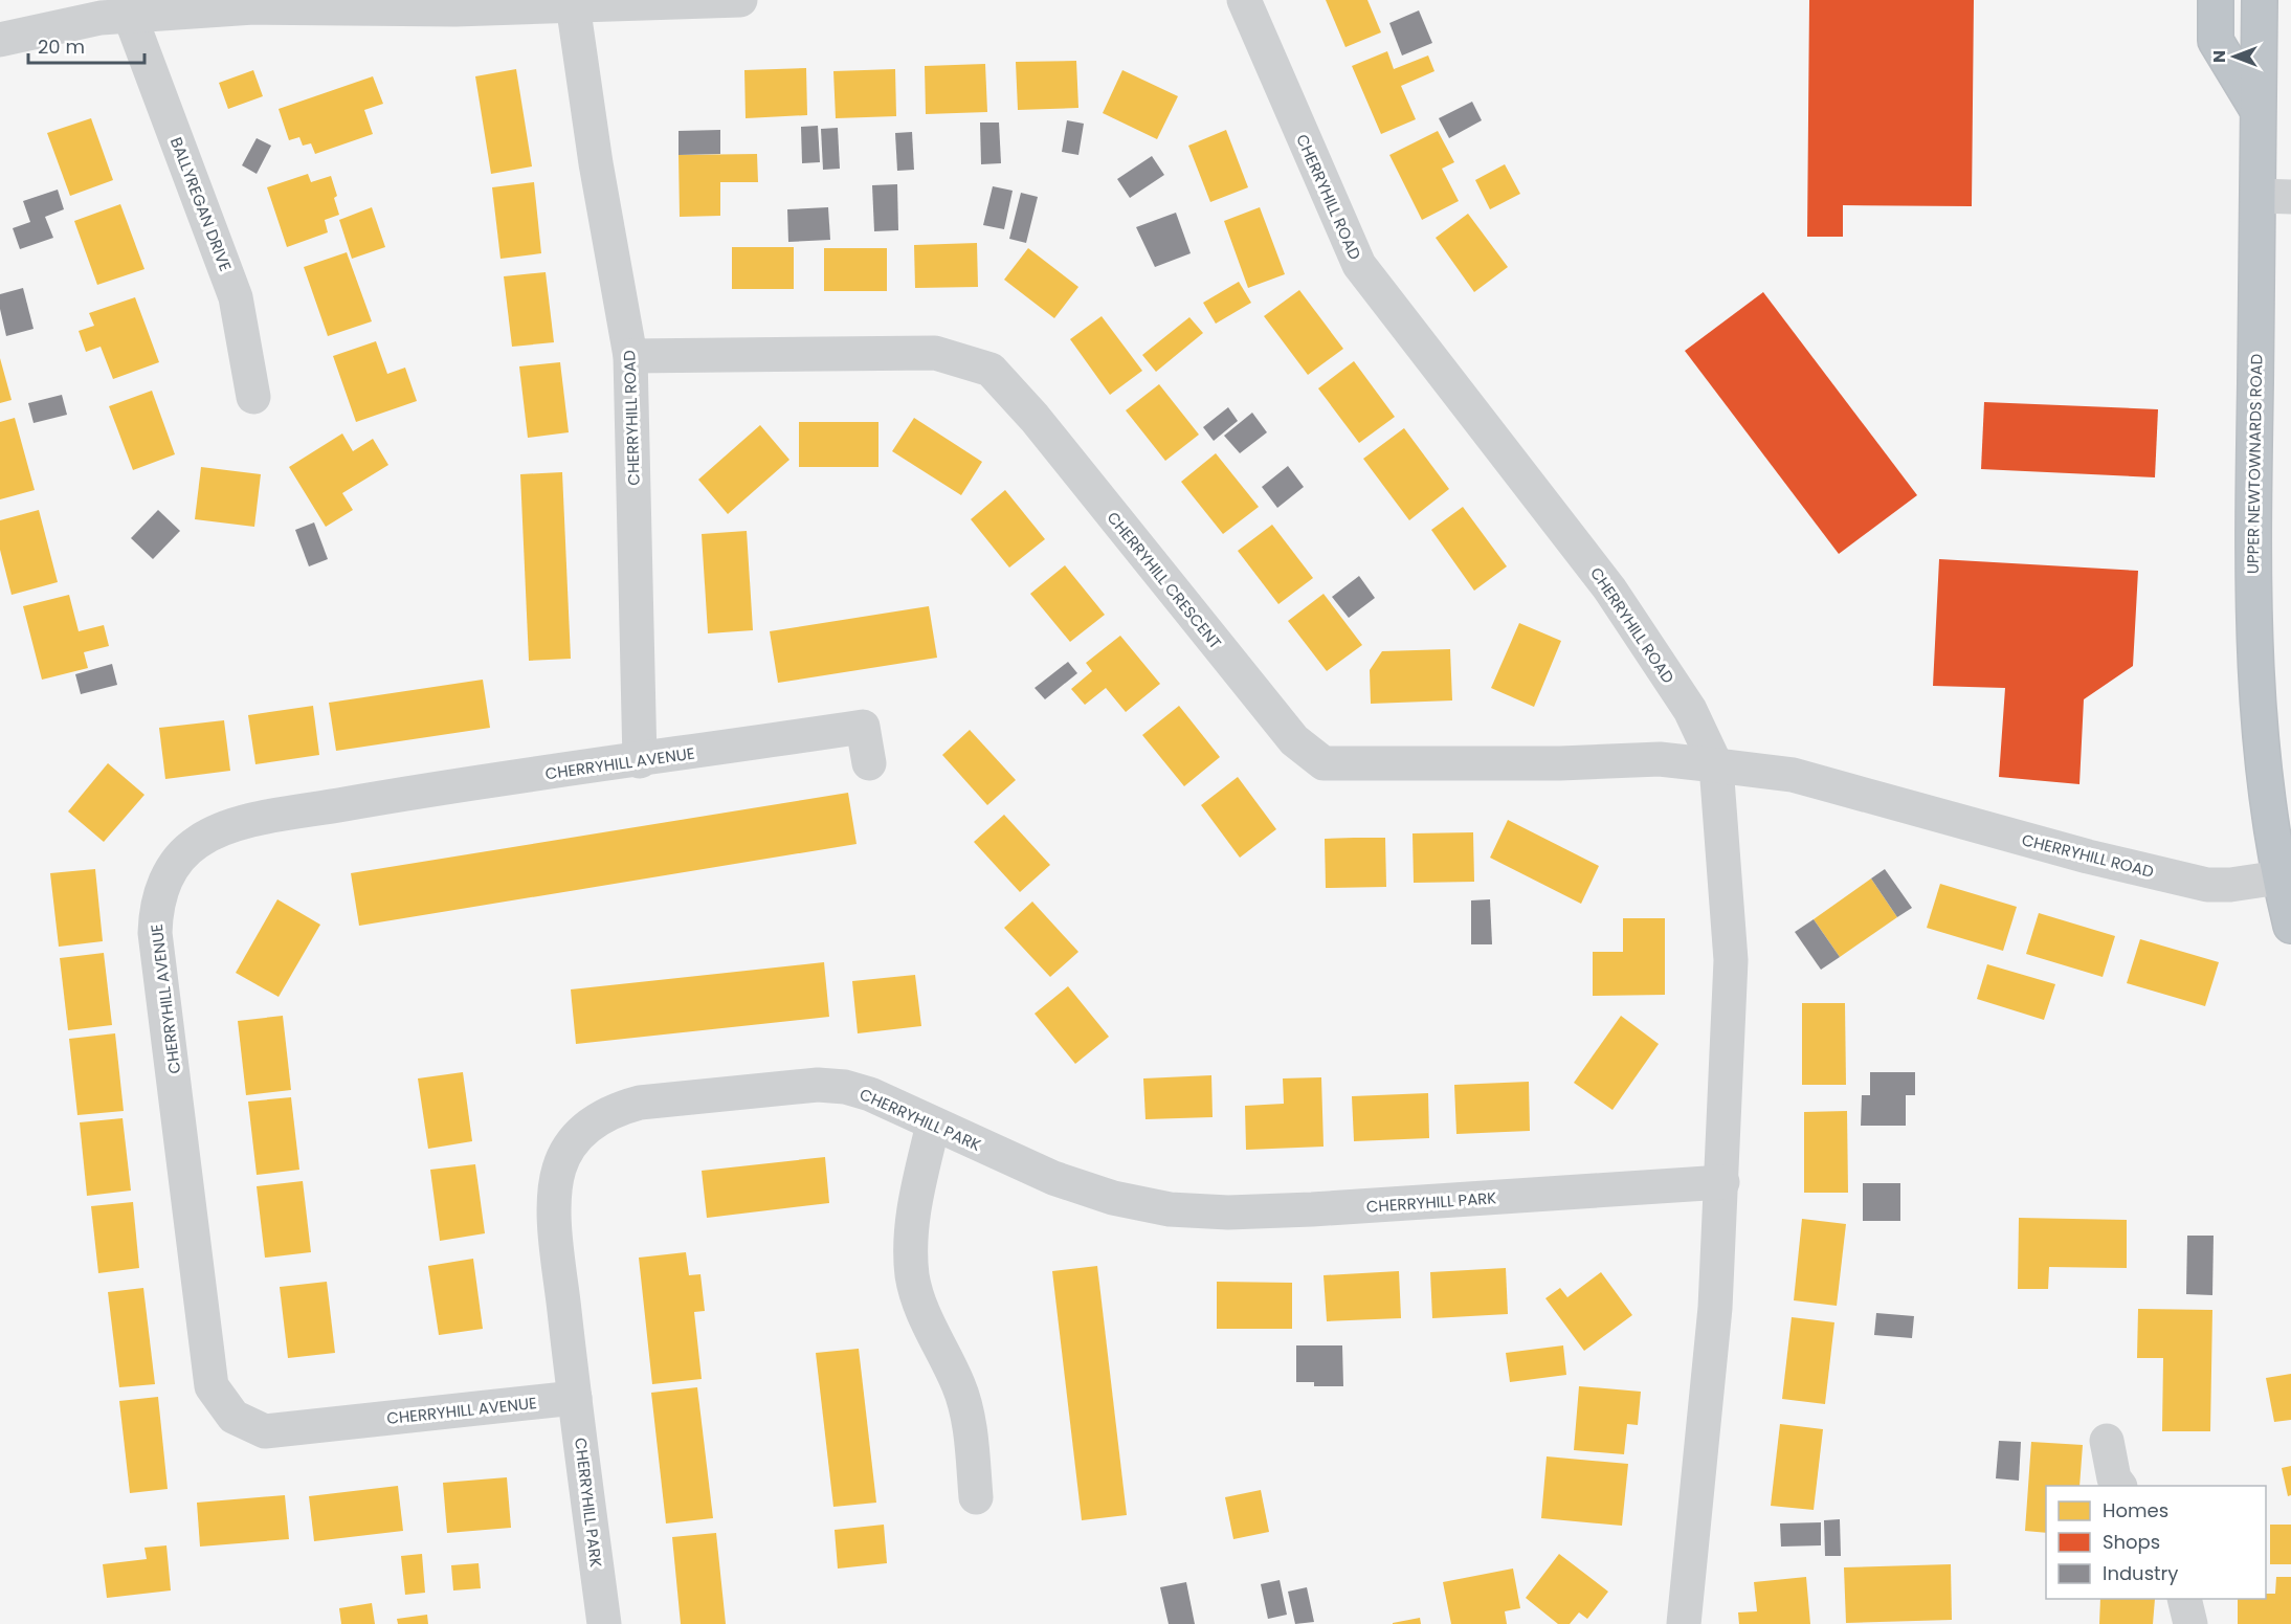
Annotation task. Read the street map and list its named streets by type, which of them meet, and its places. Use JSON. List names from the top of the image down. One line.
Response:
{"streets":{"highway":["UPPER NEWTOWNARDS ROAD"],"street":["CHERRYHILL ROAD","BALLYREGAN DRIVE","CHERRYHILL CRESCENT","CHERRYHILL AVENUE","CHERRYHILL PARK"]},"crossings":[["CHERRYHILL ROAD","UPPER NEWTOWNARDS ROAD"],["CHERRYHILL ROAD","CHERRYHILL CRESCENT"],["CHERRYHILL ROAD","CHERRYHILL AVENUE"],["CHERRYHILL AVENUE","CHERRYHILL PARK"]],"legend":["Homes","Shops","Industry"],"scale_bar":"20 m","north":"left"}
